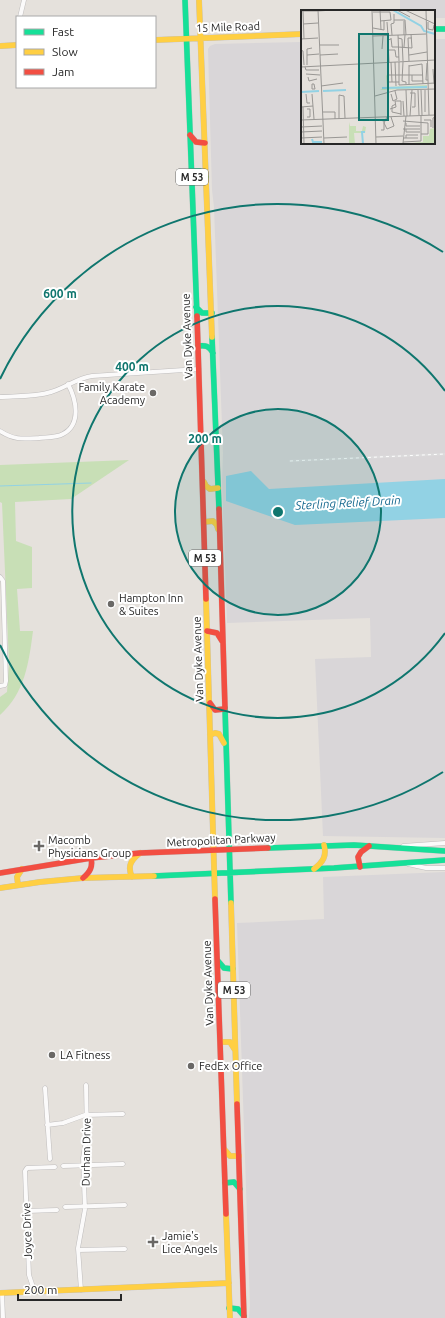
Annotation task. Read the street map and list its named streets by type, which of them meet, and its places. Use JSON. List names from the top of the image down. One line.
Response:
{"streets":{"main road":["15 Mile Road","M 53","Van Dyke Avenue","Metropolitan Parkway"],"street":["Durham Drive","Joyce Drive"]},"crossings":[["15 Mile Road","M 53"],["15 Mile Road","Van Dyke Avenue"],["M 53","Metropolitan Parkway"],["Van Dyke Avenue","Metropolitan Parkway"]],"water":["Sterling Relief Drain"],"places":{"other":["Family Karate Academy","Hampton Inn & Suites","LA Fitness","FedEx Office"],"health":["Macomb Physicians Group","Jamie's Lice Angels"]},"legend":["Fast","Slow","Jam"],"scale_bar":"200 m","rings":["600 m","400 m","200 m"]}
